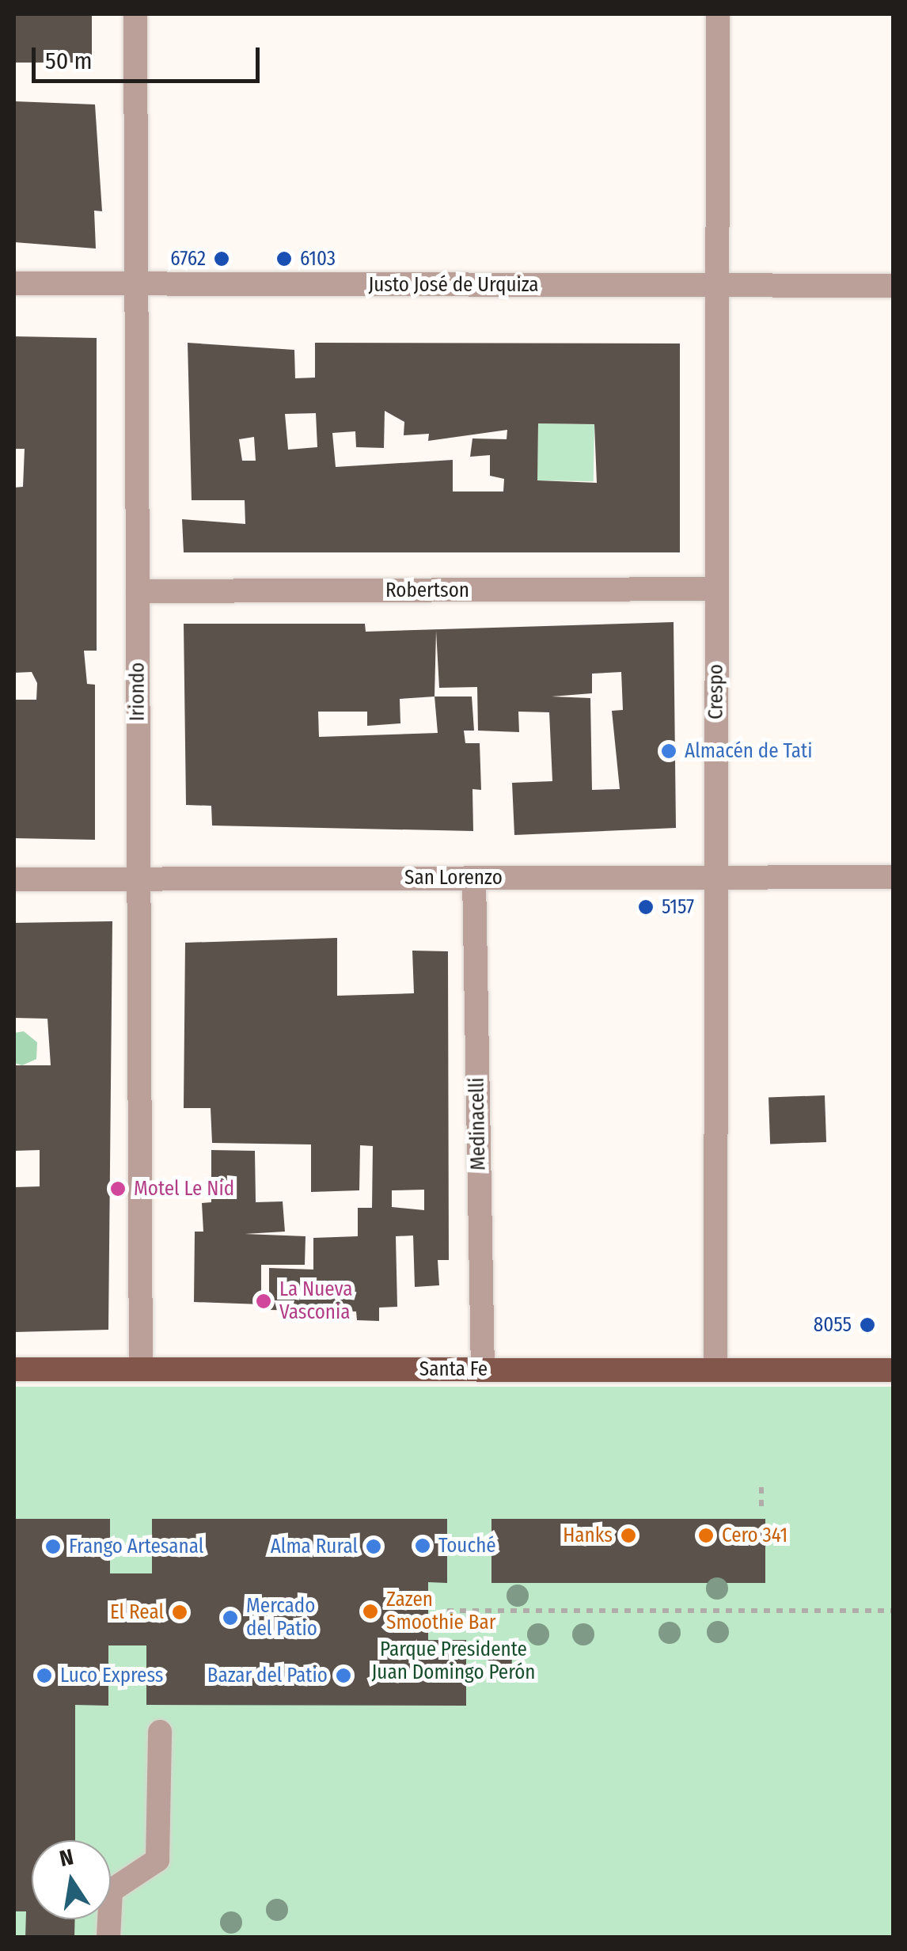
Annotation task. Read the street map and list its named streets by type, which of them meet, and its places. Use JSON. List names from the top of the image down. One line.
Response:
{"streets":{"main road":["Santa Fe"],"street":["Justo José de Urquiza","Robertson","Iriondo","Crespo","San Lorenzo","Medinacelli"]},"crossings":[["Justo José de Urquiza","Iriondo"],["Justo José de Urquiza","Crespo"],["Robertson","Iriondo"],["Robertson","Crespo"],["Iriondo","San Lorenzo"],["Iriondo","Santa Fe"],["Crespo","San Lorenzo"],["Crespo","Santa Fe"],["San Lorenzo","Medinacelli"],["Medinacelli","Santa Fe"]],"parks":["Parque Presidente Juan Domingo Perón"],"places":["6762","6103","Almacén de Tati","5157","Motel Le Nid","La Nueva Vasconia","8055","Hanks","Cero 341","Touché","Frango Artesanal","Alma Rural","Zazen Smoothie Bar","El Real","Mercado del Patio","Luco Express","Bazar del Patio"],"scale_bar":"50 m","north":"top"}
